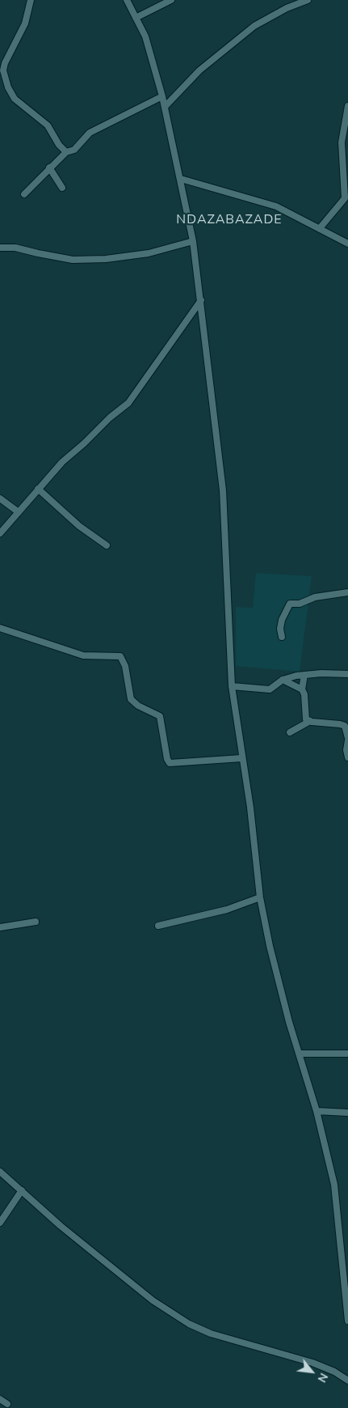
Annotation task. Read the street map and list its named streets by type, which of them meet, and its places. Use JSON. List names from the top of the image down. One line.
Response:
{"districts":["NDAZABAZADE"],"north":"bottom right"}
